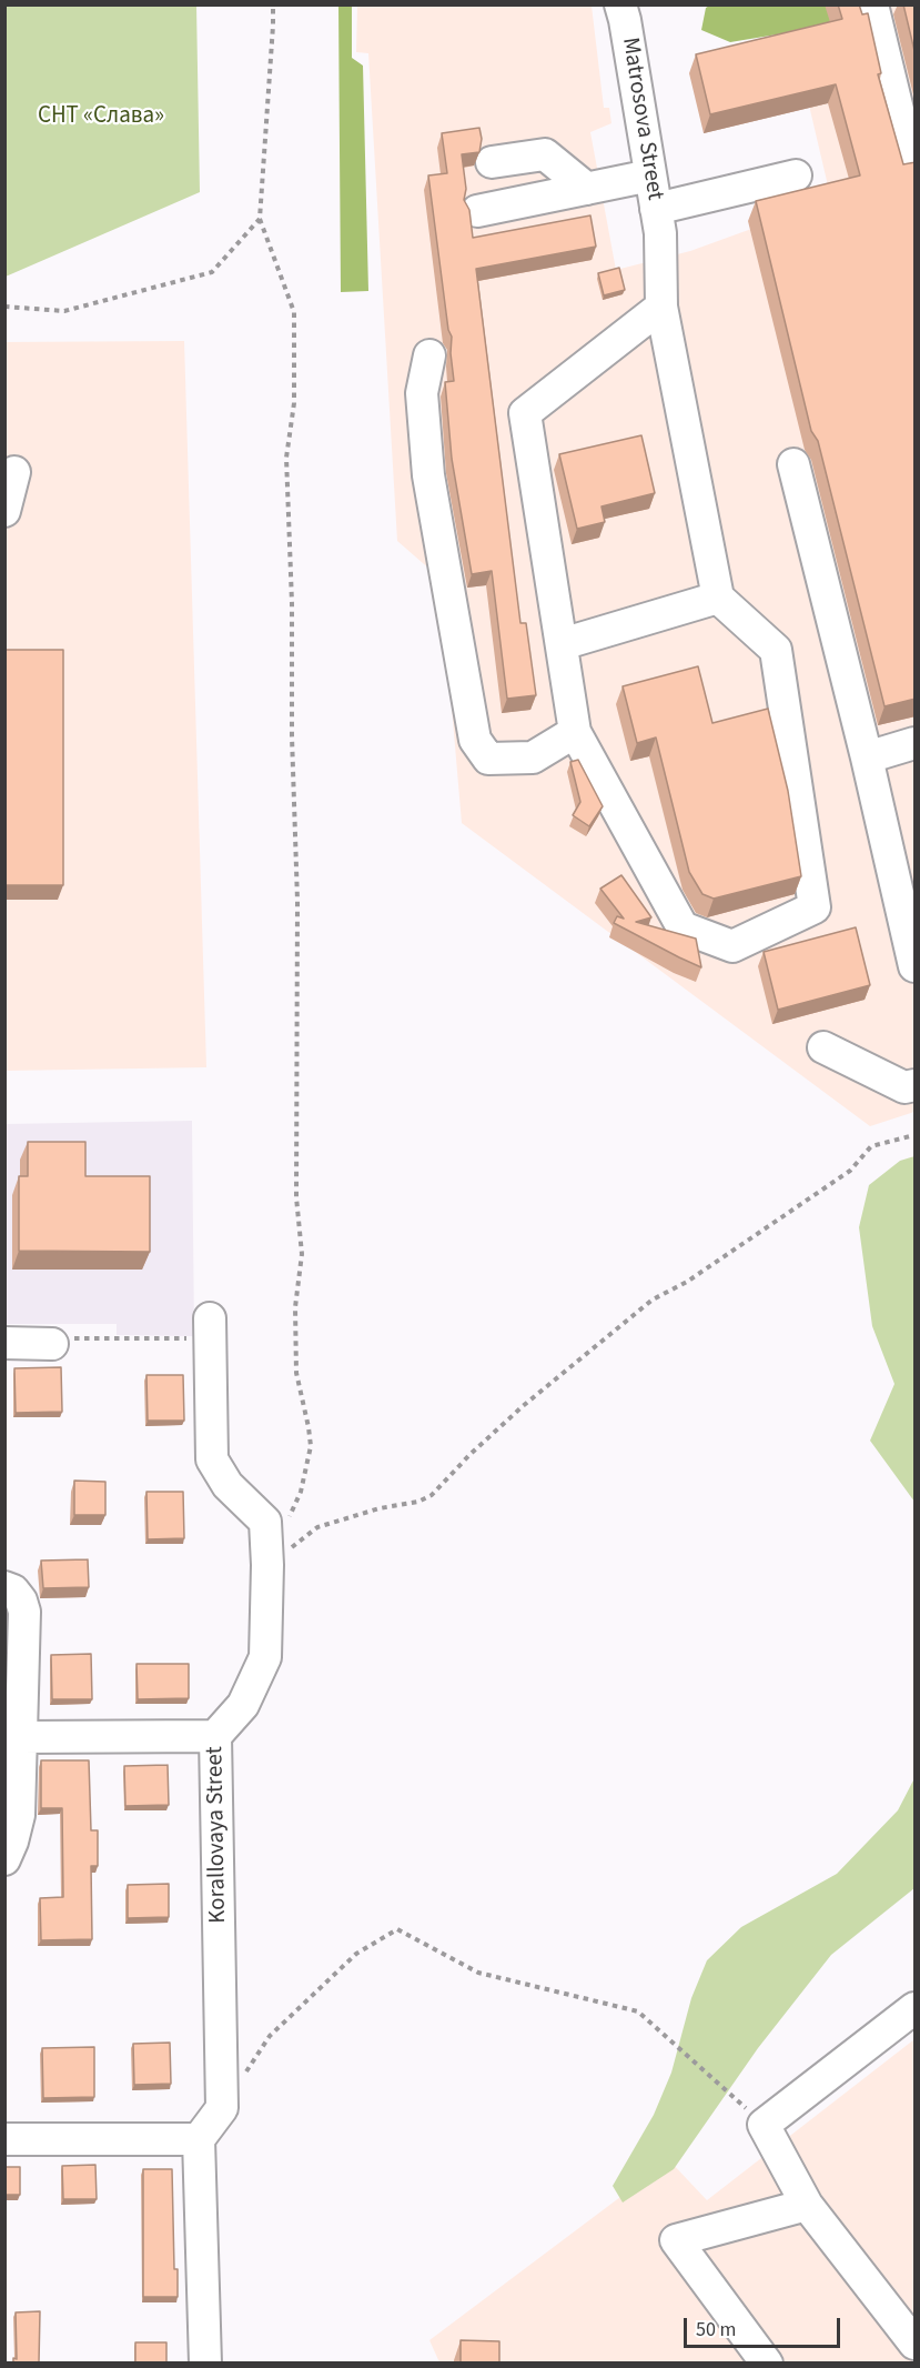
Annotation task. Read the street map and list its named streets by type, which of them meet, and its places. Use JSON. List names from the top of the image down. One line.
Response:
{"streets":{"street":["Matrosova Street","Korallovaya Street"]},"parks":["СНТ «Слава»"],"scale_bar":"50 m"}
